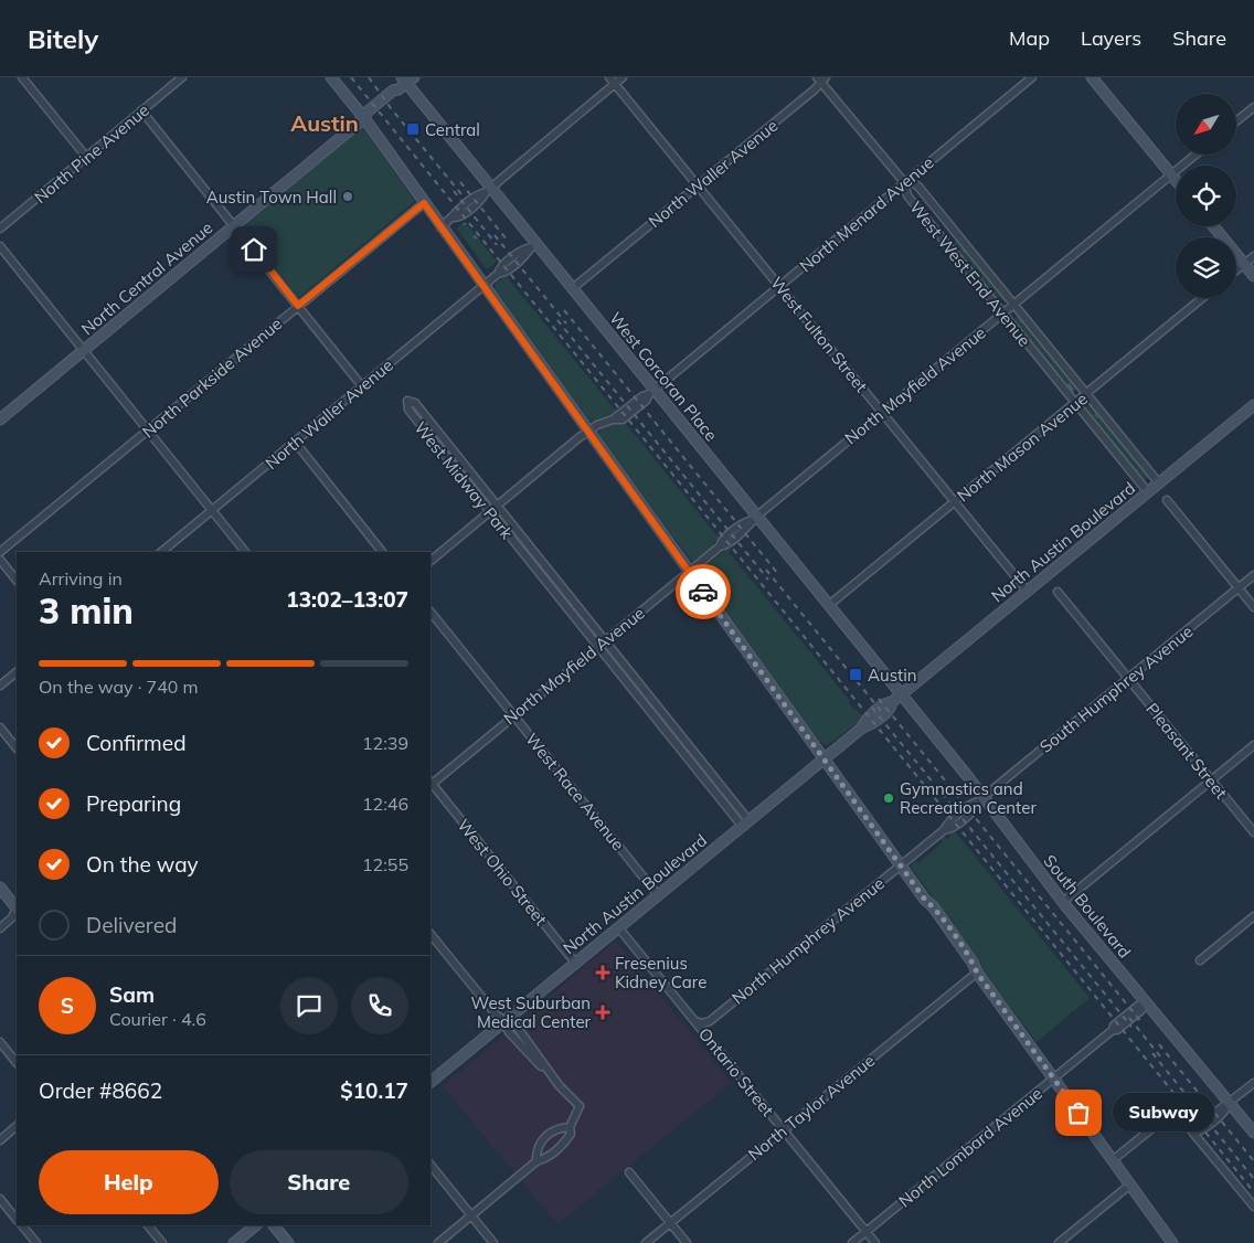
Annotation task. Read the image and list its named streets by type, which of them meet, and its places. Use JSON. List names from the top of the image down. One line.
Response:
{"streets":{"street":["North Pine Avenue","North Waller Avenue","North Menard Avenue","West West End Avenue","North Central Avenue","West Fulton Street","West Corcoran Place","North Parkside Avenue","North Mayfield Avenue","North Mason Avenue","West Midway Park","North Austin Boulevard","South Humphrey Avenue","Pleasant Street","West Race Avenue","West Ohio Street","South Boulevard","North Humphrey Avenue","Ontario Street","North Taylor Avenue","North Lombard Avenue"]},"crossings":[["North Waller Avenue","West Fulton Street"],["North Waller Avenue","West Corcoran Place"],["North Menard Avenue","West West End Avenue"],["North Menard Avenue","West Fulton Street"],["North Menard Avenue","West Corcoran Place"],["North Menard Avenue","West Midway Park"],["West West End Avenue","North Mayfield Avenue"],["West West End Avenue","North Mason Avenue"],["West West End Avenue","North Austin Boulevard"],["North Central Avenue","West Corcoran Place"],["West Fulton Street","North Mayfield Avenue"],["West Fulton Street","North Mason Avenue"],["West Fulton Street","North Austin Boulevard"],["West Corcoran Place","North Mayfield Avenue"],["West Corcoran Place","North Mason Avenue"],["West Corcoran Place","North Austin Boulevard"],["West Corcoran Place","South Boulevard"],["North Mayfield Avenue","West Midway Park"],["North Mayfield Avenue","West Race Avenue"],["West Midway Park","North Austin Boulevard"],["North Austin Boulevard","West Race Avenue"],["North Austin Boulevard","West Ohio Street"],["North Austin Boulevard","South Boulevard"],["North Austin Boulevard","Ontario Street"],["South Humphrey Avenue","Pleasant Street"],["South Humphrey Avenue","South Boulevard"],["South Humphrey Avenue","North Humphrey Avenue"],["South Boulevard","North Humphrey Avenue"],["South Boulevard","North Lombard Avenue"],["North Humphrey Avenue","Ontario Street"],["Ontario Street","North Taylor Avenue"],["Ontario Street","North Lombard Avenue"]],"districts":["Austin"],"places":{"transit":["Central","Austin"],"other":["Austin Town Hall","Gymnastics and Recreation Center","Subway"],"health":["Fresenius Kidney Care","West Suburban Medical Center"]},"north":"bottom left","page":{"header":"Bitely","nav":["Map","Layers","Share"],"heading":["3 min","Arriving in","13:02–13:07"],"panel":["Sam","Courier · 4.6","Order #8662","$10.17"],"bar":"On the way · 740 m","list":[["Confirmed","12:39"],["Preparing","12:46"],["On the way","12:55"],"Delivered"],"round":"S","bubble":"Subway","buttons":["Help","Share"]}}
